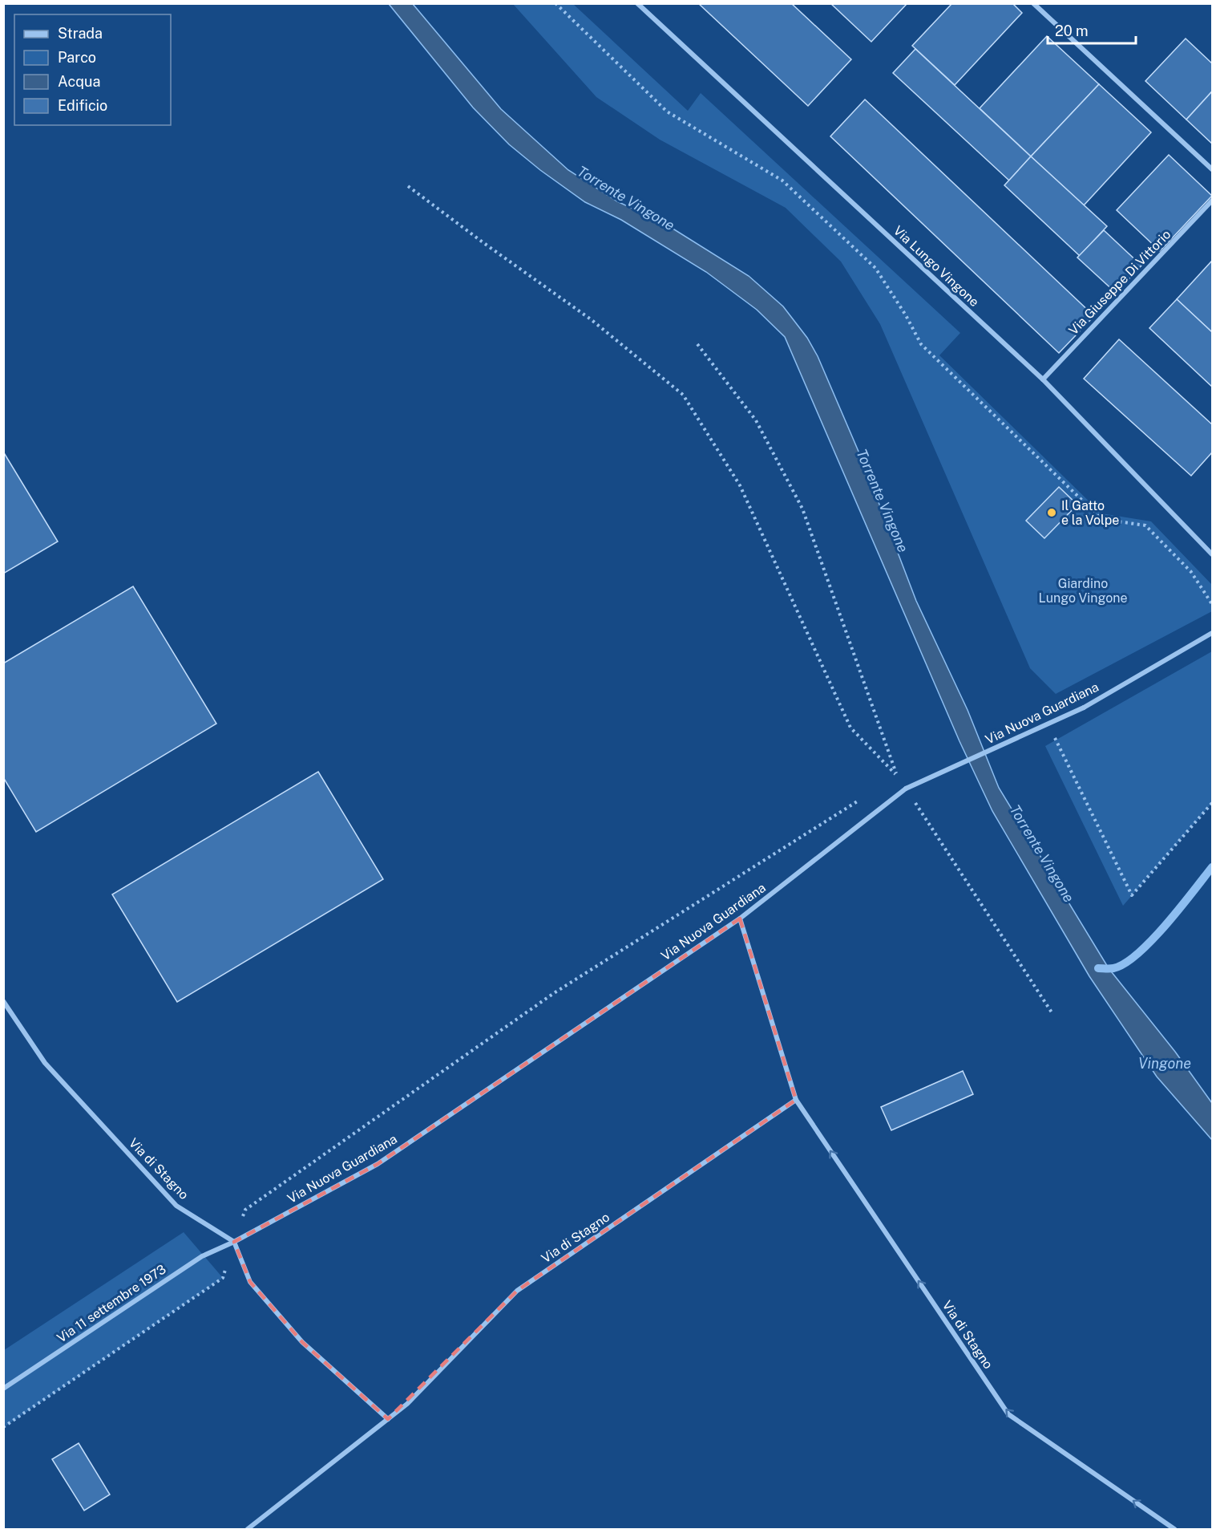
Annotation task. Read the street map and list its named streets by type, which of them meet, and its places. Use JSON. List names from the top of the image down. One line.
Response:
{"streets":{"street":["Via Lungo Vingone","Via Giuseppe Di Vittorio","Via Nuova Guardiana","Via di Stagno","Via 11 settembre 1973"]},"crossings":[["Via Lungo Vingone","Via Giuseppe Di Vittorio"],["Via Nuova Guardiana","Via di Stagno"],["Via Nuova Guardiana","Via 11 settembre 1973"],["Via di Stagno","Via 11 settembre 1973"]],"water":["Torrente Vingone","Vingone"],"parks":["Giardino Lungo Vingone"],"places":["Il Gatto e la Volpe"],"legend":["Strada","Parco","Acqua","Edificio"],"scale_bar":"20 m"}
